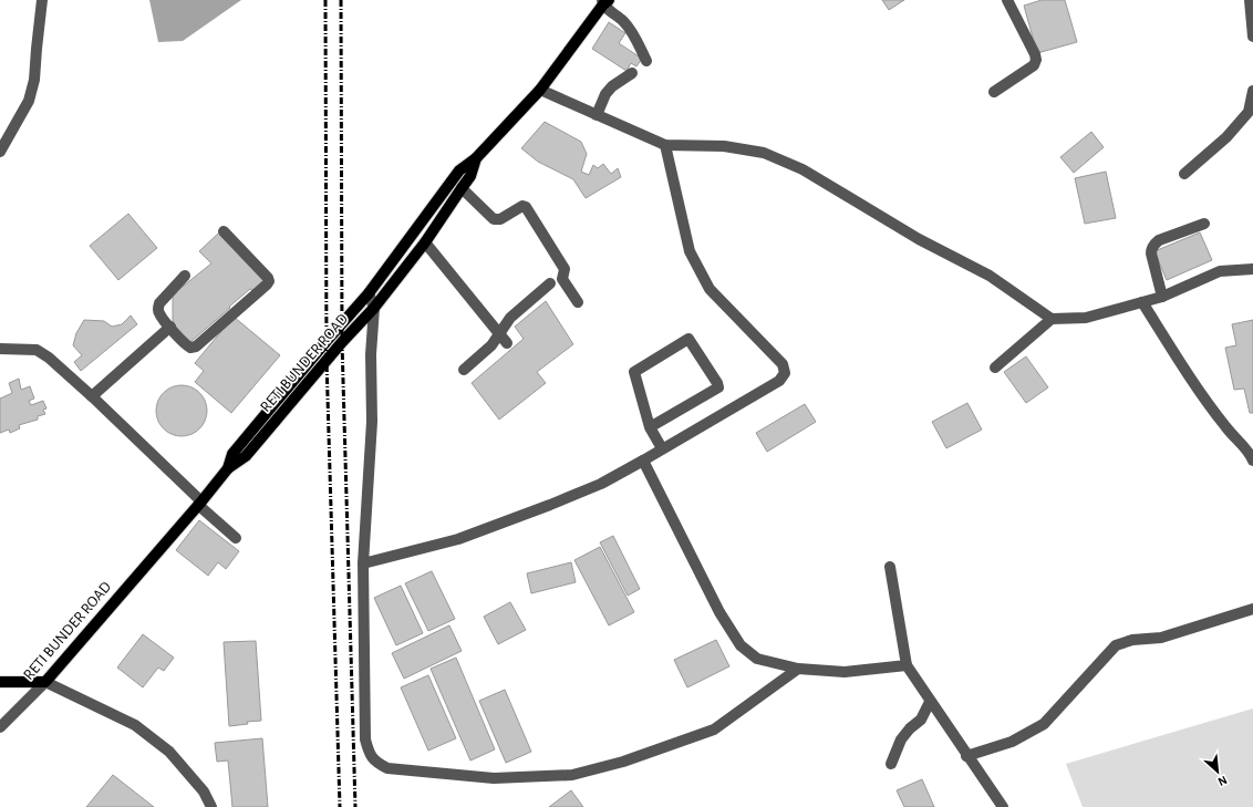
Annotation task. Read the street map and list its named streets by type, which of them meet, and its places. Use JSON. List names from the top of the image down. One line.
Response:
{"streets":{"main road":["RETI BUNDER ROAD"]},"north":"bottom right"}
